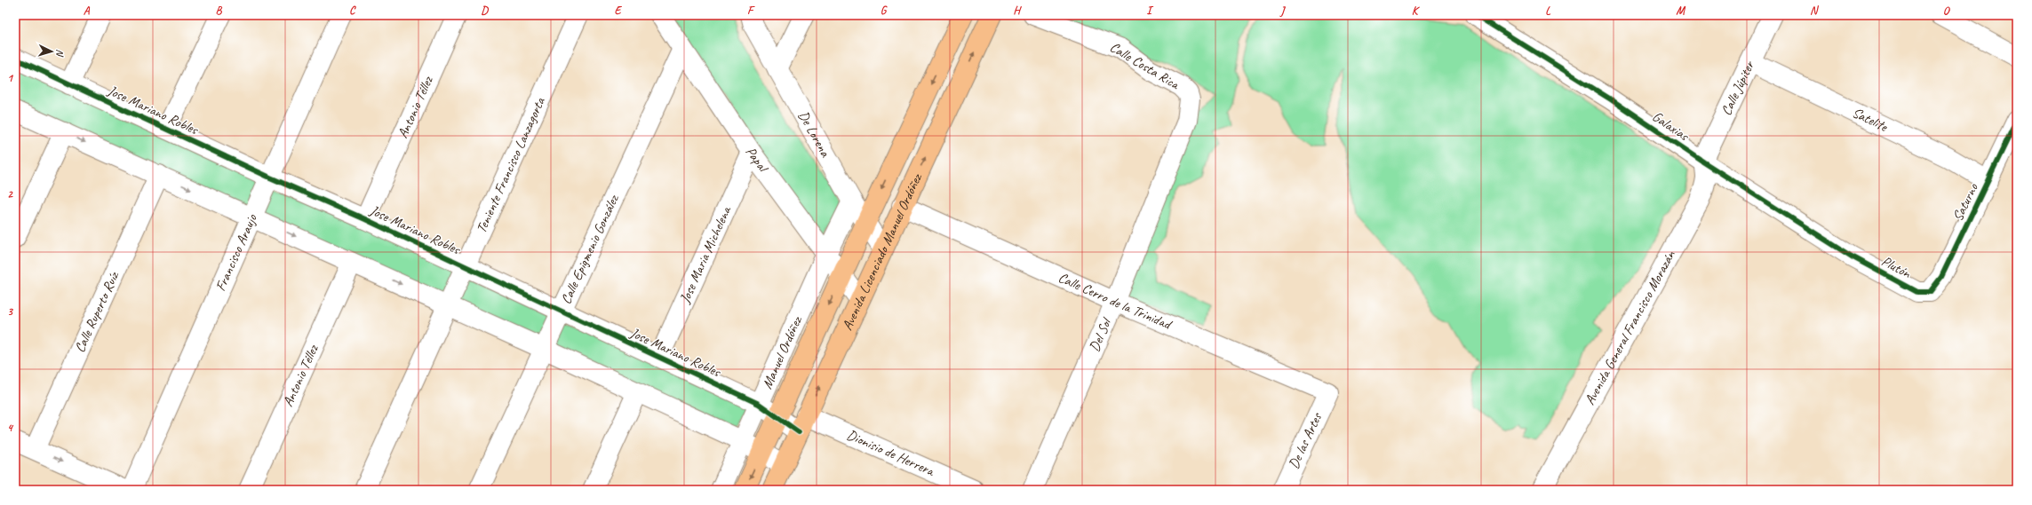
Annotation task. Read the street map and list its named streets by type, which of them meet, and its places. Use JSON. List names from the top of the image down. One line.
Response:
{"streets":{"main road":["Avenida Licenciado Manuel Ordóñez"],"street":["Calle Costa Rica","Calle Júpiter","Antonio Téllez","Jose Mariano Robles","Satelite","Galaxias","De Lorena","Papal","Teniente Francisco Lanzagorta","Saturno","Calle Epigmenio González","Francisco Araujo","Jose Maria Michelena","Plutón","Calle Cerro de la Trinidad","Calle Ruperto Ruíz","Avenida General Francisco Morazán","Del Sol","Manuel Ordóñez","De las Artes","Dionisio de Herrera"]},"crossings":[["Calle Costa Rica","Del Sol"],["Calle Júpiter","Satelite"],["Calle Júpiter","Galaxias"],["Calle Júpiter","Avenida General Francisco Morazán"],["Antonio Téllez","Jose Mariano Robles"],["Jose Mariano Robles","Teniente Francisco Lanzagorta"],["Jose Mariano Robles","Calle Epigmenio González"],["Jose Mariano Robles","Avenida Licenciado Manuel Ordóñez"],["Jose Mariano Robles","Francisco Araujo"],["Jose Mariano Robles","Jose Maria Michelena"],["Jose Mariano Robles","Manuel Ordóñez"],["Jose Mariano Robles","Dionisio de Herrera"],["Satelite","Saturno"],["Galaxias","Plutón"],["Galaxias","Avenida General Francisco Morazán"],["De Lorena","Avenida Licenciado Manuel Ordóñez"],["De Lorena","Manuel Ordóñez"],["Papal","Calle Epigmenio González"],["Papal","Avenida Licenciado Manuel Ordóñez"],["Papal","Jose Maria Michelena"],["Papal","Manuel Ordóñez"],["Saturno","Plutón"],["Avenida Licenciado Manuel Ordóñez","Calle Cerro de la Trinidad"],["Avenida Licenciado Manuel Ordóñez","Dionisio de Herrera"],["Calle Cerro de la Trinidad","Del Sol"],["Calle Cerro de la Trinidad","De las Artes"]],"north":"right","grid":{"columns":["A","B","C","D","E","F","G","H","I","J","K","L","M","N","O"],"rows":["1","2","3","4"]}}
